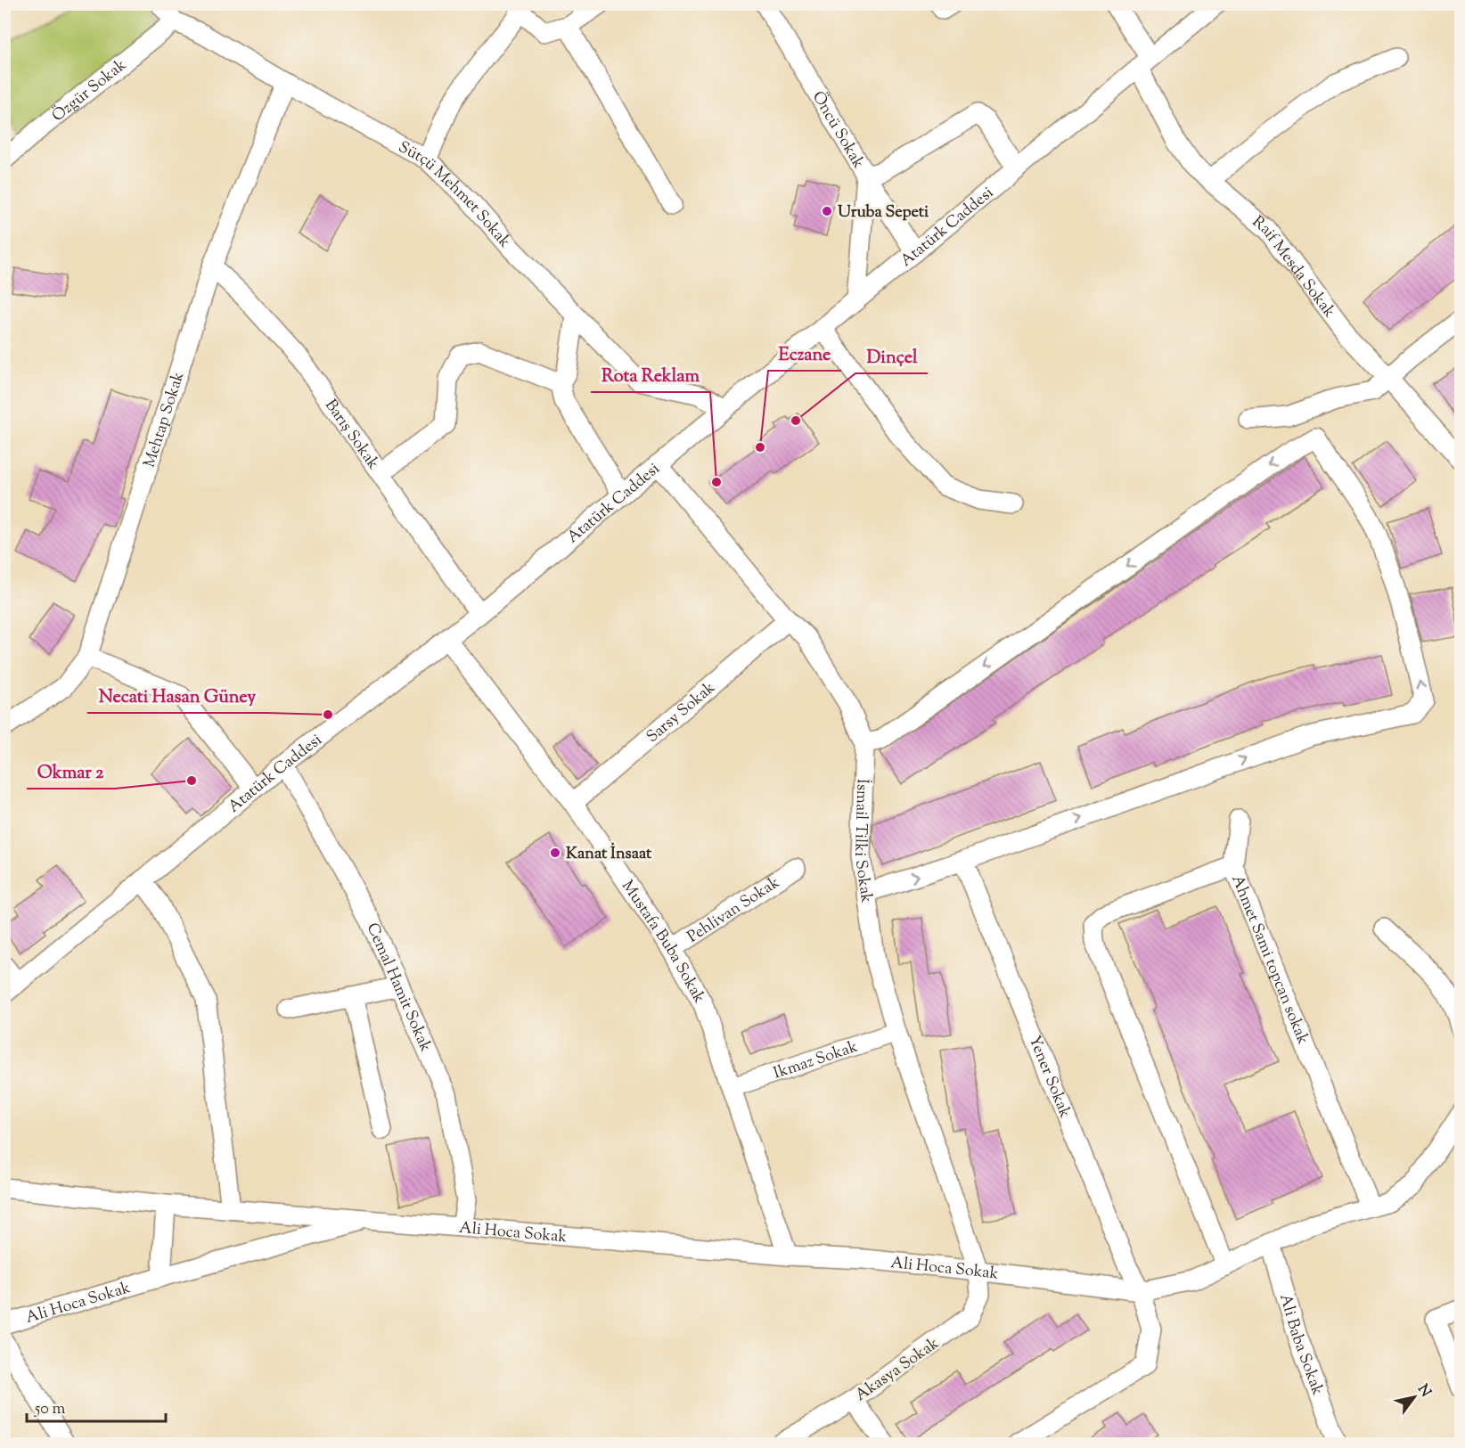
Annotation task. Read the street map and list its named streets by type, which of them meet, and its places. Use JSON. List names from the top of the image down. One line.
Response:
{"streets":{"street":["Özgür Sokak","Öncü Sokak","Sütçü Mehmet Sokak","Atatürk Caddesi","Raif Mesda Sokak","Mehtap Sokak","Barış Sokak","Sarsy Sokak","İsmail Tilki Sokak","Pehlivan Sokak","Mustafa Buba Sokak","Ahmet Sami topcan sokak","Cemal Hamit Sokak","Ikmaz Sokak","Yener Sokak","Ali Hoca Sokak","Ali Baba Sokak","Akasya Sokak"]},"crossings":[["Özgür Sokak","Sütçü Mehmet Sokak"],["Öncü Sokak","Atatürk Caddesi"],["Sütçü Mehmet Sokak","Atatürk Caddesi"],["Sütçü Mehmet Sokak","Mehtap Sokak"],["Atatürk Caddesi","Raif Mesda Sokak"],["Atatürk Caddesi","Barış Sokak"],["Atatürk Caddesi","İsmail Tilki Sokak"],["Atatürk Caddesi","Mustafa Buba Sokak"],["Atatürk Caddesi","Cemal Hamit Sokak"],["Mehtap Sokak","Barış Sokak"],["Sarsy Sokak","İsmail Tilki Sokak"],["Sarsy Sokak","Mustafa Buba Sokak"],["İsmail Tilki Sokak","Ikmaz Sokak"],["İsmail Tilki Sokak","Ali Hoca Sokak"],["İsmail Tilki Sokak","Akasya Sokak"],["Pehlivan Sokak","Mustafa Buba Sokak"],["Mustafa Buba Sokak","Ikmaz Sokak"],["Mustafa Buba Sokak","Ali Hoca Sokak"],["Ahmet Sami topcan sokak","Ali Hoca Sokak"],["Cemal Hamit Sokak","Ali Hoca Sokak"],["Yener Sokak","Ali Hoca Sokak"],["Ali Hoca Sokak","Ali Baba Sokak"],["Ali Hoca Sokak","Akasya Sokak"]],"places":["Uruba Sepeti","Dinçel","Eczane","Rota Reklam","Necati Hasan Güney","Okmar 2","Kanat İnsaat"],"scale_bar":"50 m","north":"top right"}
